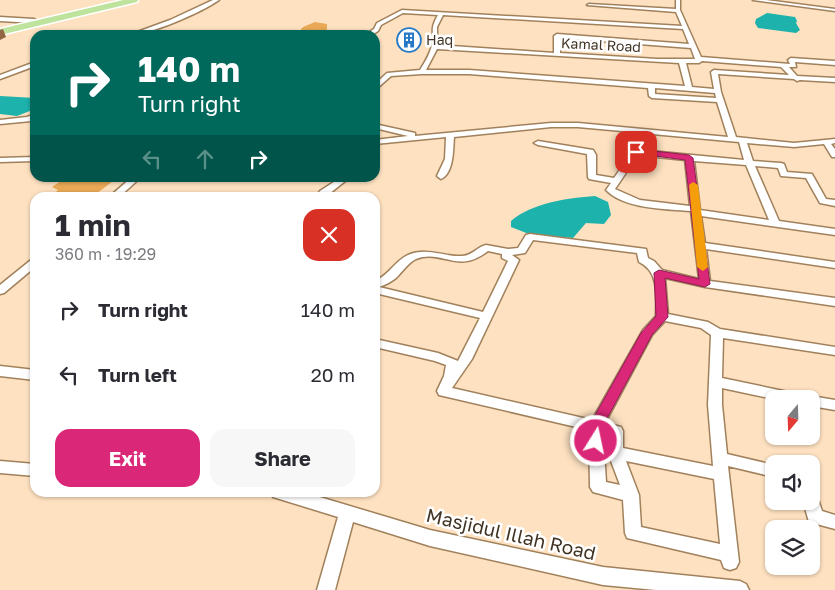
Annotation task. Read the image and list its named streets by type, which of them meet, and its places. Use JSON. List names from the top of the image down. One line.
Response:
{"streets":{"street":["Kamal Road","Masjidul Illah Road"]},"places":{"building":["Haq"]},"north":"bottom","page":{"turn":["140 m","Turn right"],"heading":["1 min","360 m · 19:29"],"list":[{"name":"Turn right","value":"140 m"},{"name":"Turn left","value":"20 m"}],"buttons":["Exit","Share"]}}
